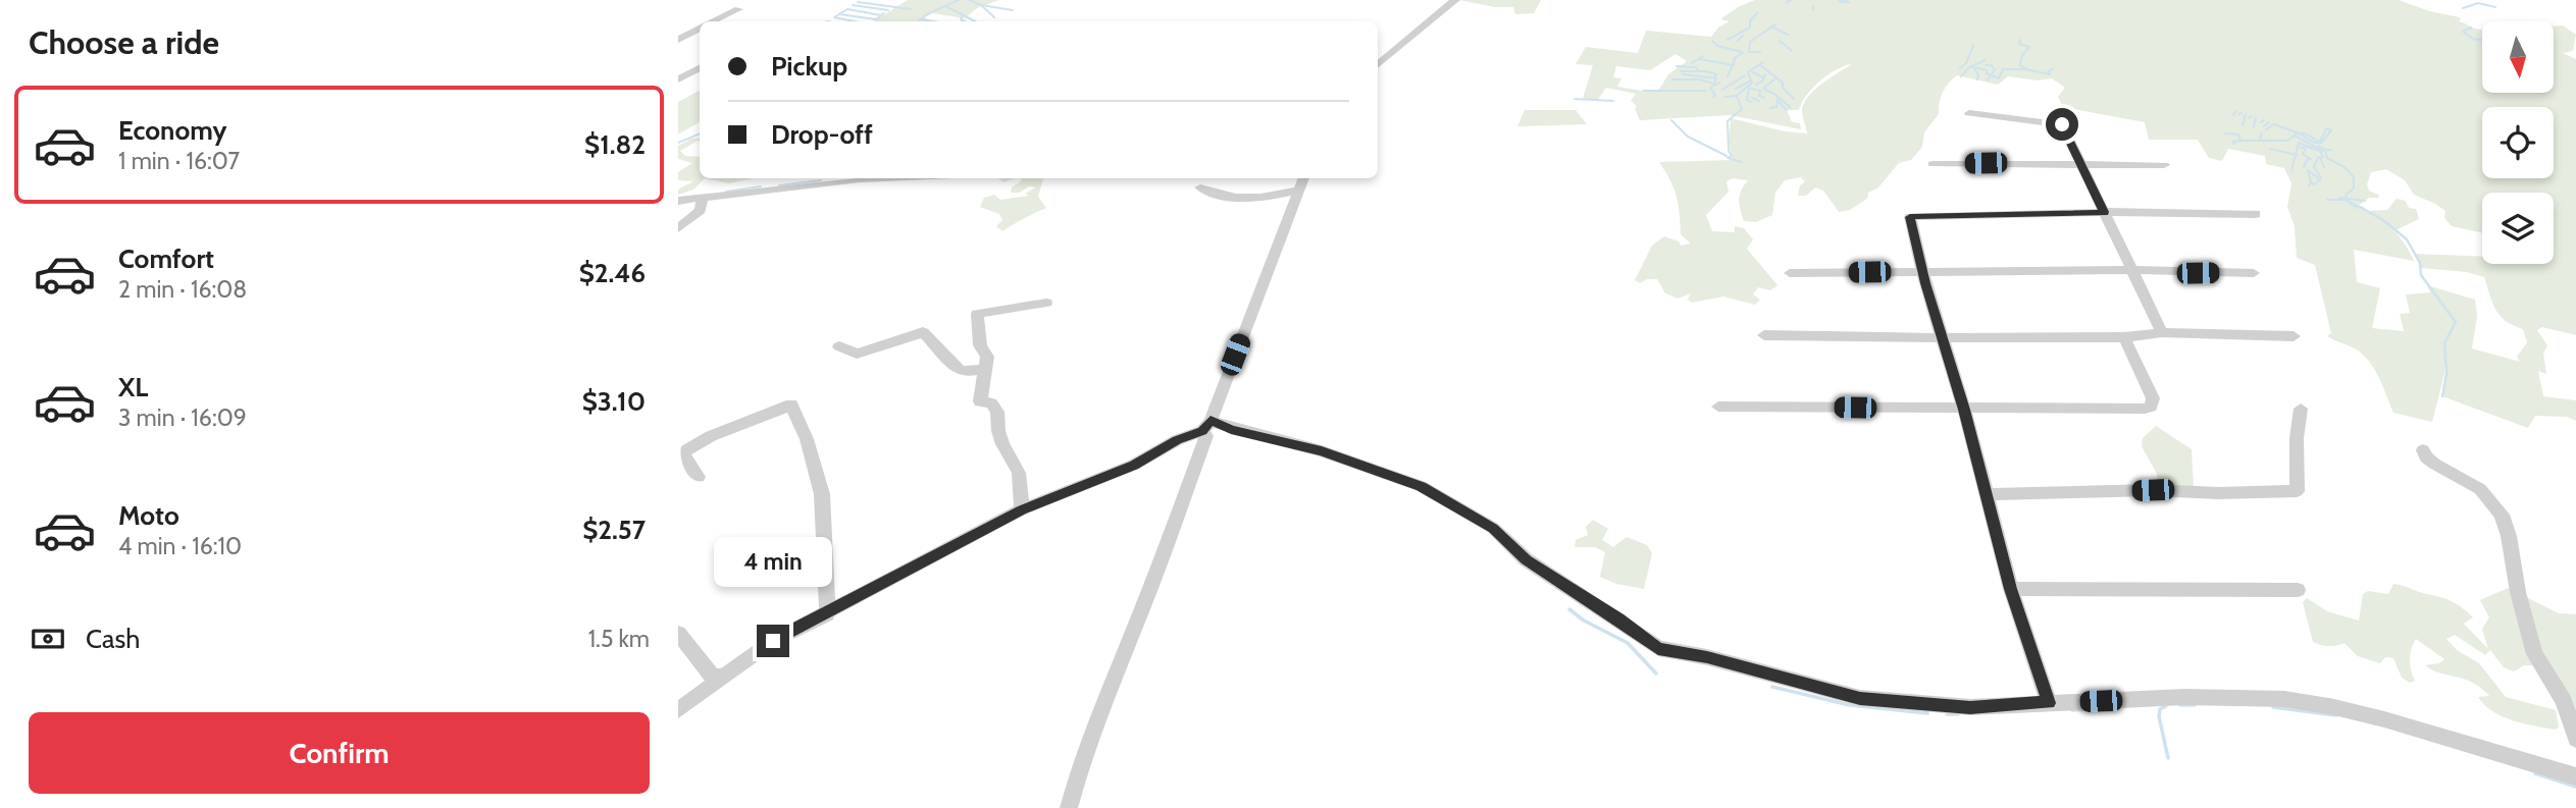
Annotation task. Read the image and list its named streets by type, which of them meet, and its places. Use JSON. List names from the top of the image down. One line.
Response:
{"north":"bottom","page":{"heading":"Choose a ride","banner":["Pickup","Drop-off"],"list":[{"name":"Economy","note":"1 min · 16:07","value":"$1.82"},{"name":"Comfort","note":"2 min · 16:08","value":"$2.46"},{"name":"XL","note":"3 min · 16:09","value":"$3.10"},{"name":"Moto","note":"4 min · 16:10","value":"$2.57"}],"bubble":"4 min","pay":["Cash","1.5 km"],"buttons":"Confirm"}}
